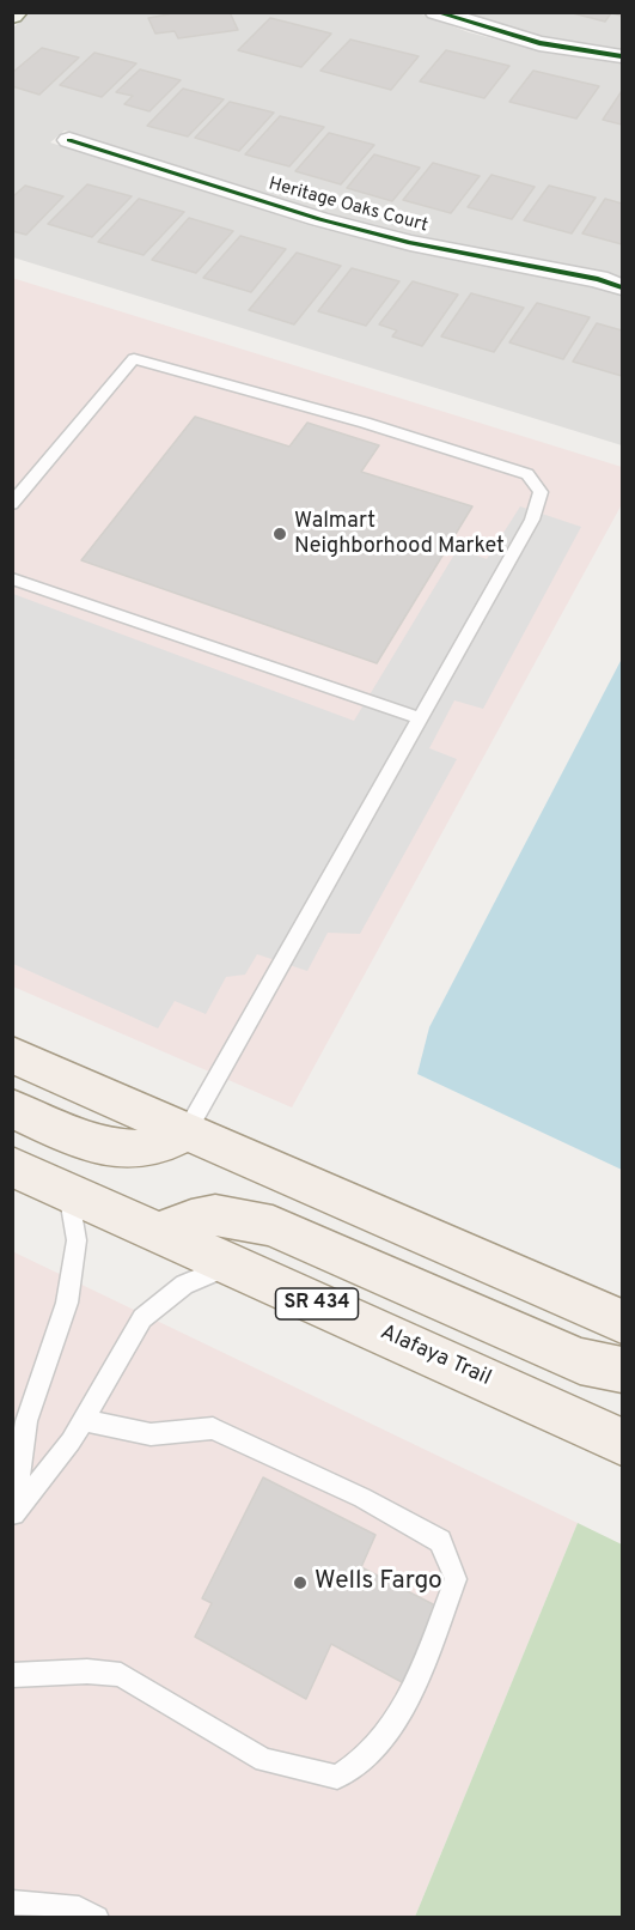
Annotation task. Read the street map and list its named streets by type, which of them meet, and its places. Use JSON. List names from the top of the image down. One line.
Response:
{"streets":{"main road":["SR 434","Alafaya Trail"],"street":["Heritage Oaks Court"]},"places":["Walmart Neighborhood Market","Wells Fargo"]}
